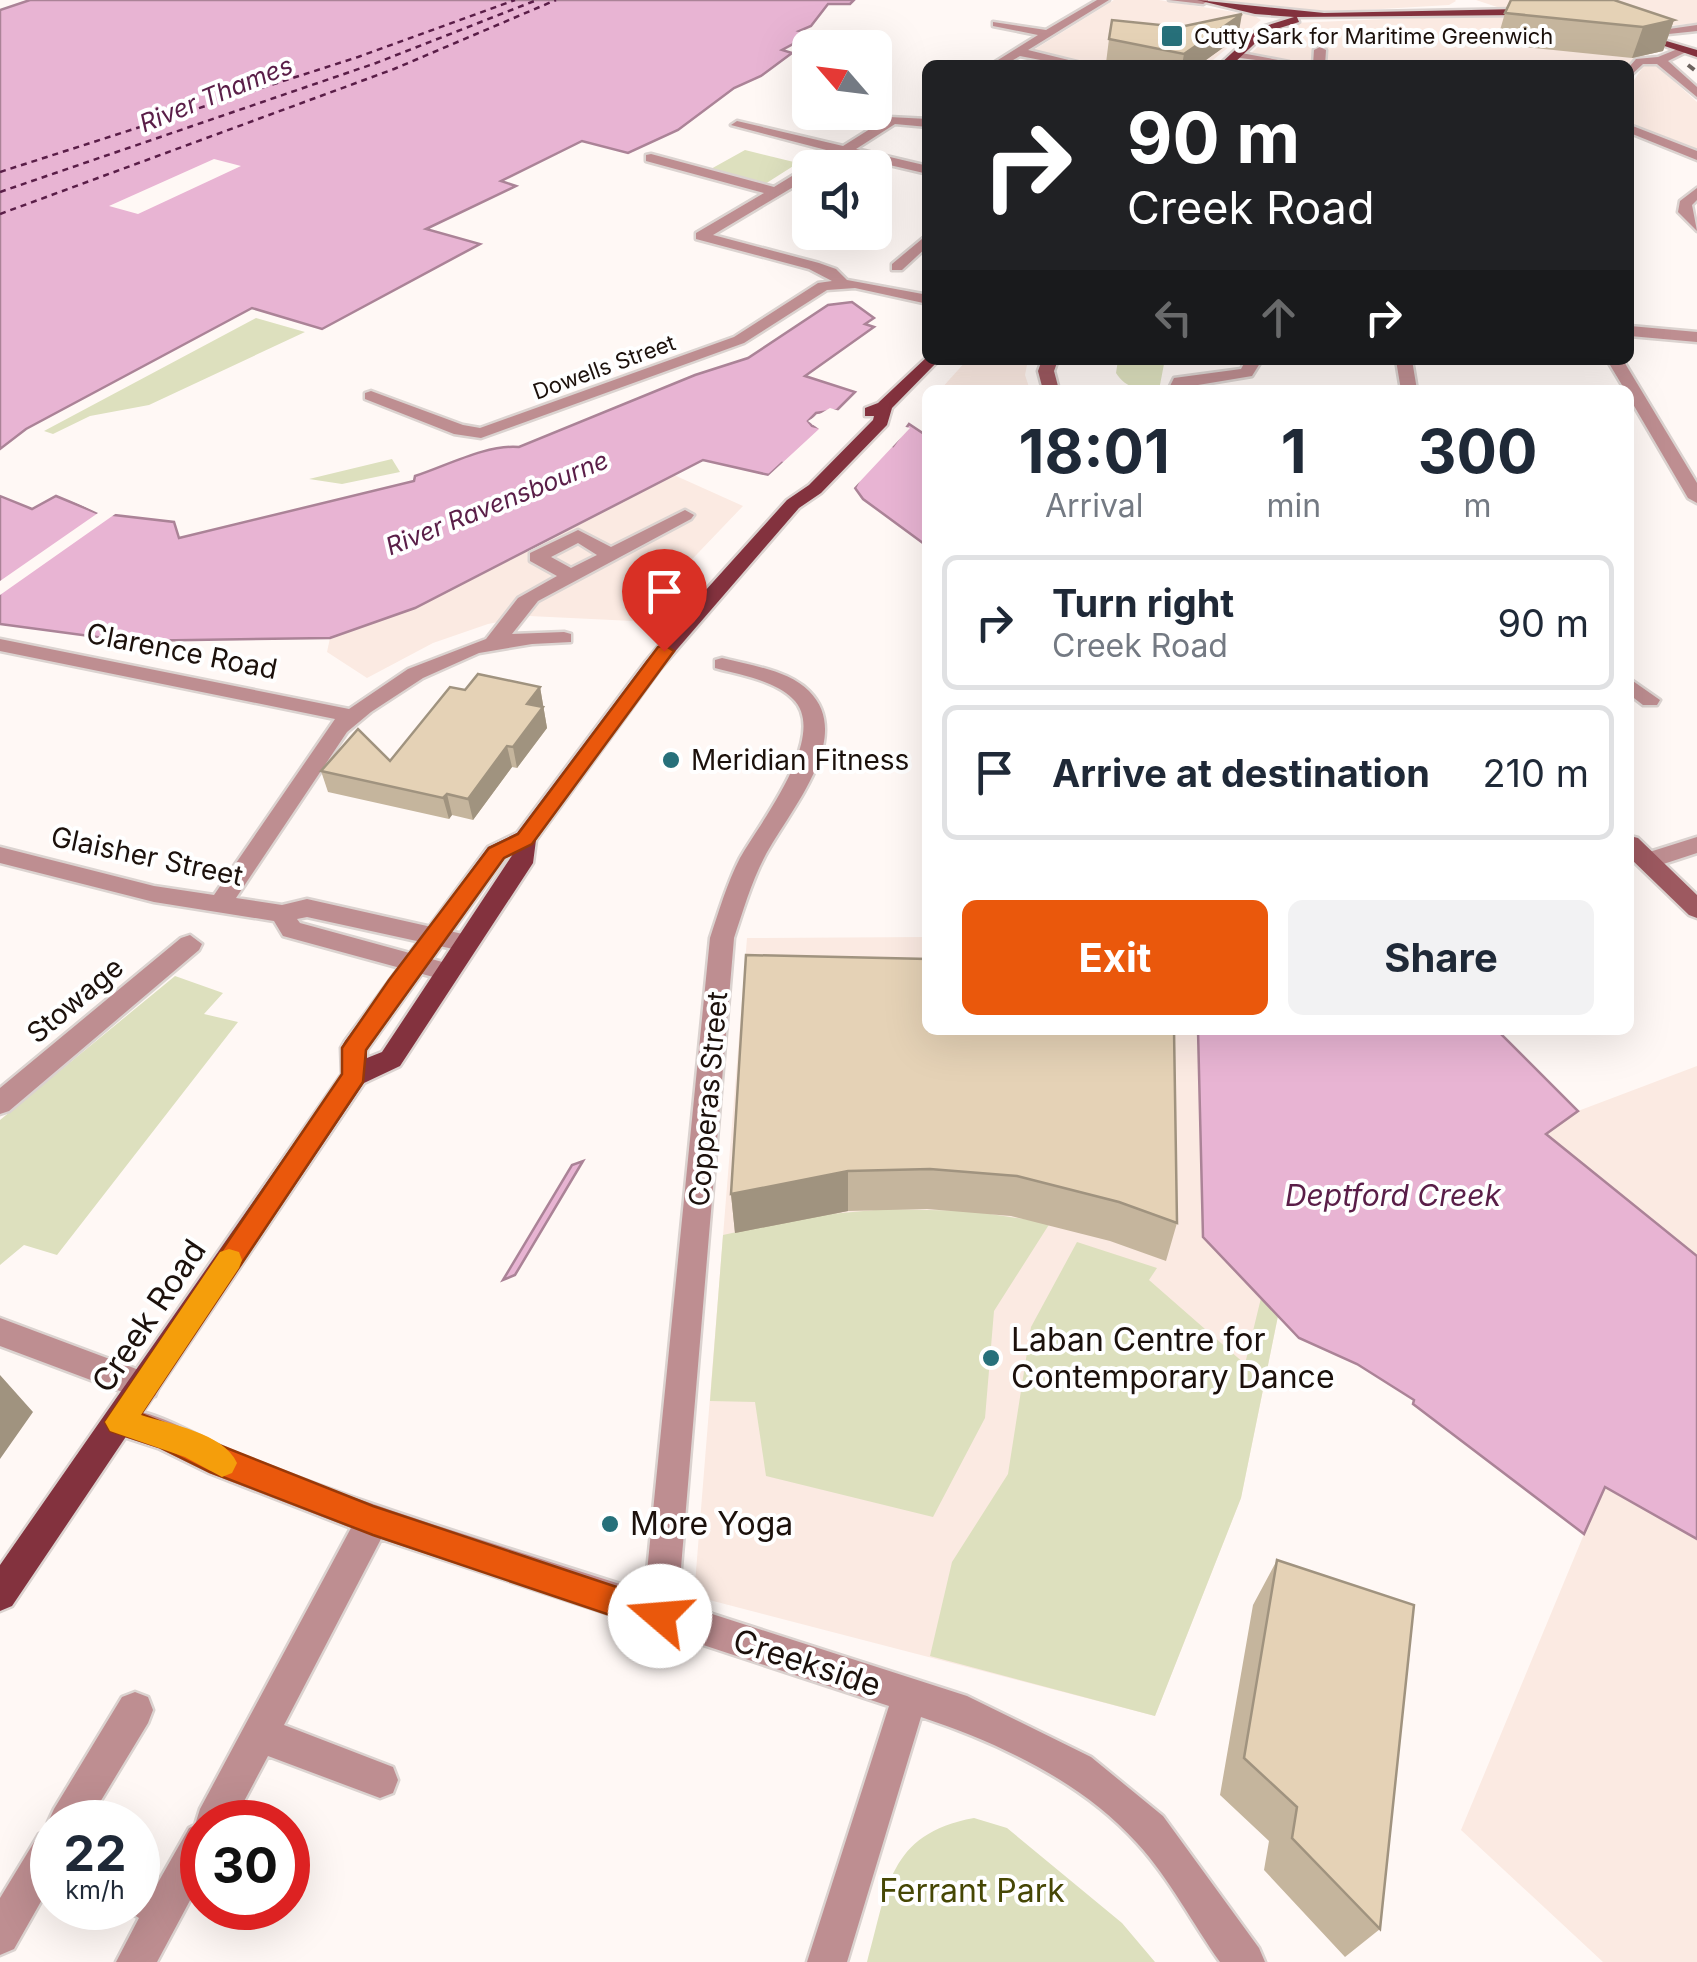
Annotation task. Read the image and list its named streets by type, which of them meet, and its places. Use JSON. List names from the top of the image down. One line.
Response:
{"streets":{"main road":["Creek Road"],"street":["Dowells Street","Clarence Road","Glaisher Street","Stowage","Copperas Street","Creekside"]},"crossings":[["Glaisher Street","Creek Road"],["Copperas Street","Creekside"],["Creek Road","Creekside"]],"water":["River Thames","River Ravensbourne","Deptford Creek"],"parks":["Ferrant Park"],"places":{"transit":["Cutty Sark for Maritime Greenwich"],"other":["Meridian Fitness","Laban Centre for Contemporary Dance","More Yoga"]},"north":"top left","page":{"turn":["90 m","Creek Road"],"eta":["18:01","Arrival","1","min","300","m"],"list":[{"name":"Turn right","note":"Creek Road","value":"90 m"},{"name":"Arrive at destination","value":"210 m"}],"buttons":["Exit","Share"],"speed":"22 km/h","limit":"30"}}
